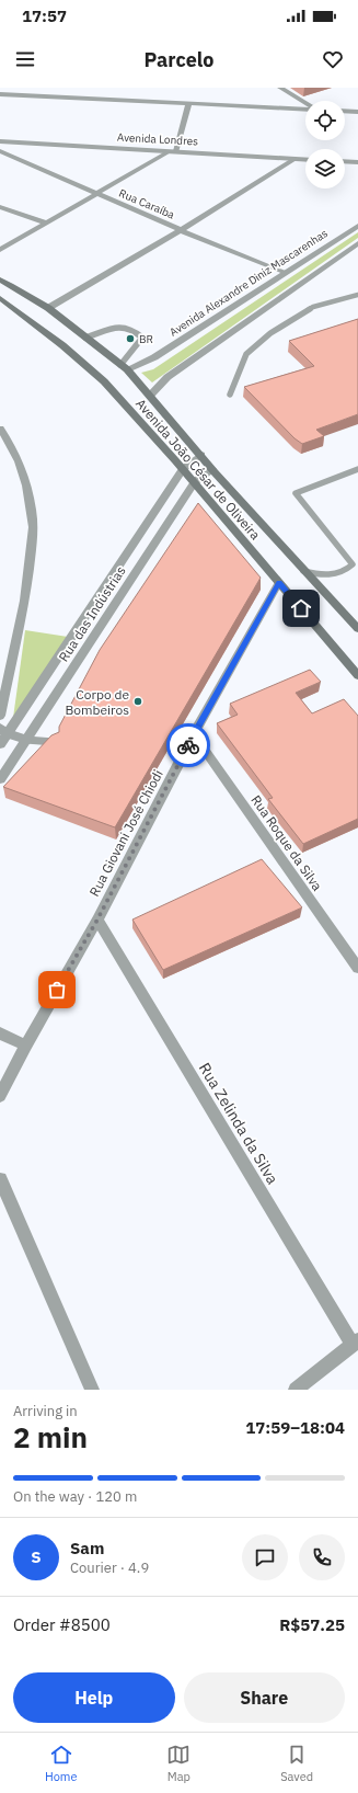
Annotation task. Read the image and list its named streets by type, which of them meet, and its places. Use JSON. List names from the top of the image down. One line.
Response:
{"streets":{"main road":["Avenida João César de Oliveira"],"street":["Avenida Londres","Rua Caraíba","Avenida Alexandre Diniz Mascarenhas","Rua das Indústrias","Rua Giovani José Chiodi","Rua Roque da Silva","Rua Zelinda da Silva"]},"crossings":[["Rua Caraíba","Avenida Alexandre Diniz Mascarenhas"],["Avenida Alexandre Diniz Mascarenhas","Avenida João César de Oliveira"],["Avenida João César de Oliveira","Rua das Indústrias"],["Avenida João César de Oliveira","Rua Giovani José Chiodi"],["Rua Giovani José Chiodi","Rua Roque da Silva"],["Rua Giovani José Chiodi","Rua Zelinda da Silva"]],"places":["BR","Corpo de Bombeiros"],"page":{"status":"17:57","header":"Parcelo","heading":["2 min","Arriving in","17:59–18:04"],"panel":["Sam","Courier · 4.9","Order #8500","R$57.25"],"bar":"On the way · 120 m","round":"S","buttons":["Help","Share"],"tabs":["Home","Map","Saved"]}}
